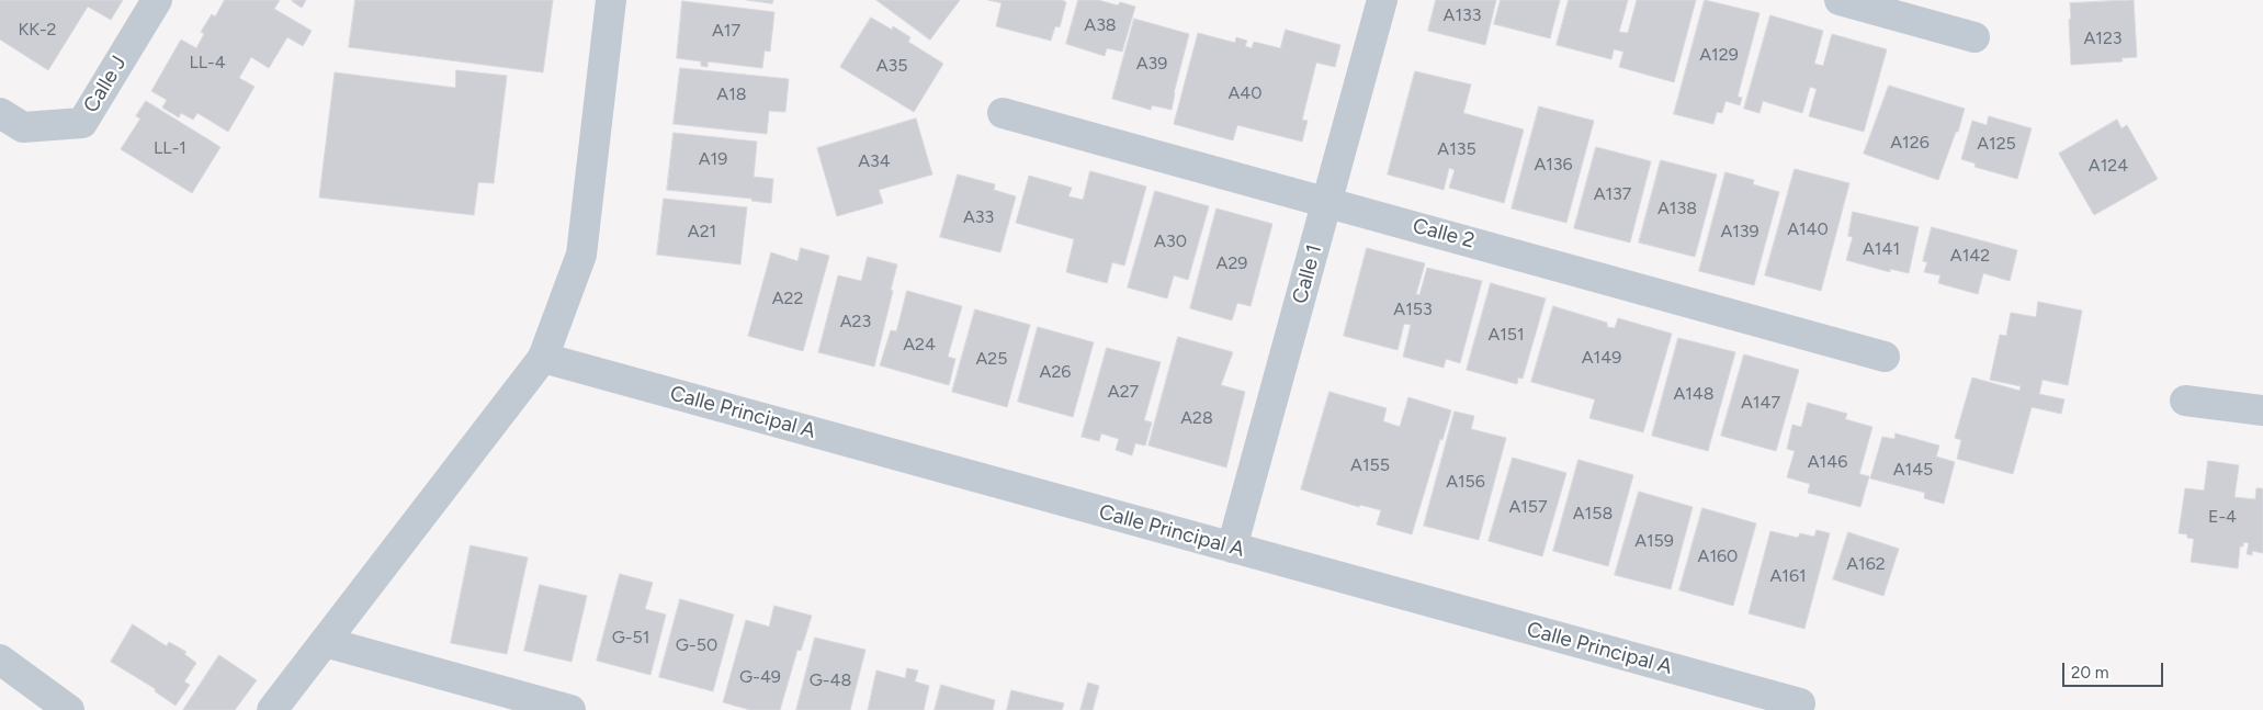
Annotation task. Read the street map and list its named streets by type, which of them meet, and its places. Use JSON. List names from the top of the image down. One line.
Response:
{"streets":{"street":["Calle J","Calle 2","Calle 1","Calle Principal A"]},"crossings":[["Calle 2","Calle 1"],["Calle 1","Calle Principal A"]],"house_numbers":["A133","A38","KK-2","A17","A123","A129","LL-4","A39","A35","A40","A18","A126","A125","LL-1","A135","A19","A34","A136","A124","A137","A138","A33","A140","A21","A139","A30","A141","A142","A29","A22","A153","A23","A151","A24","A149","A25","A26","A27","A148","A147","A28","A146","A155","A145","A156","A157","A158","E-4","A159","A160","A162","A161","G-51","G-50","G-49","G-48"],"scale_bar":"20 m"}
